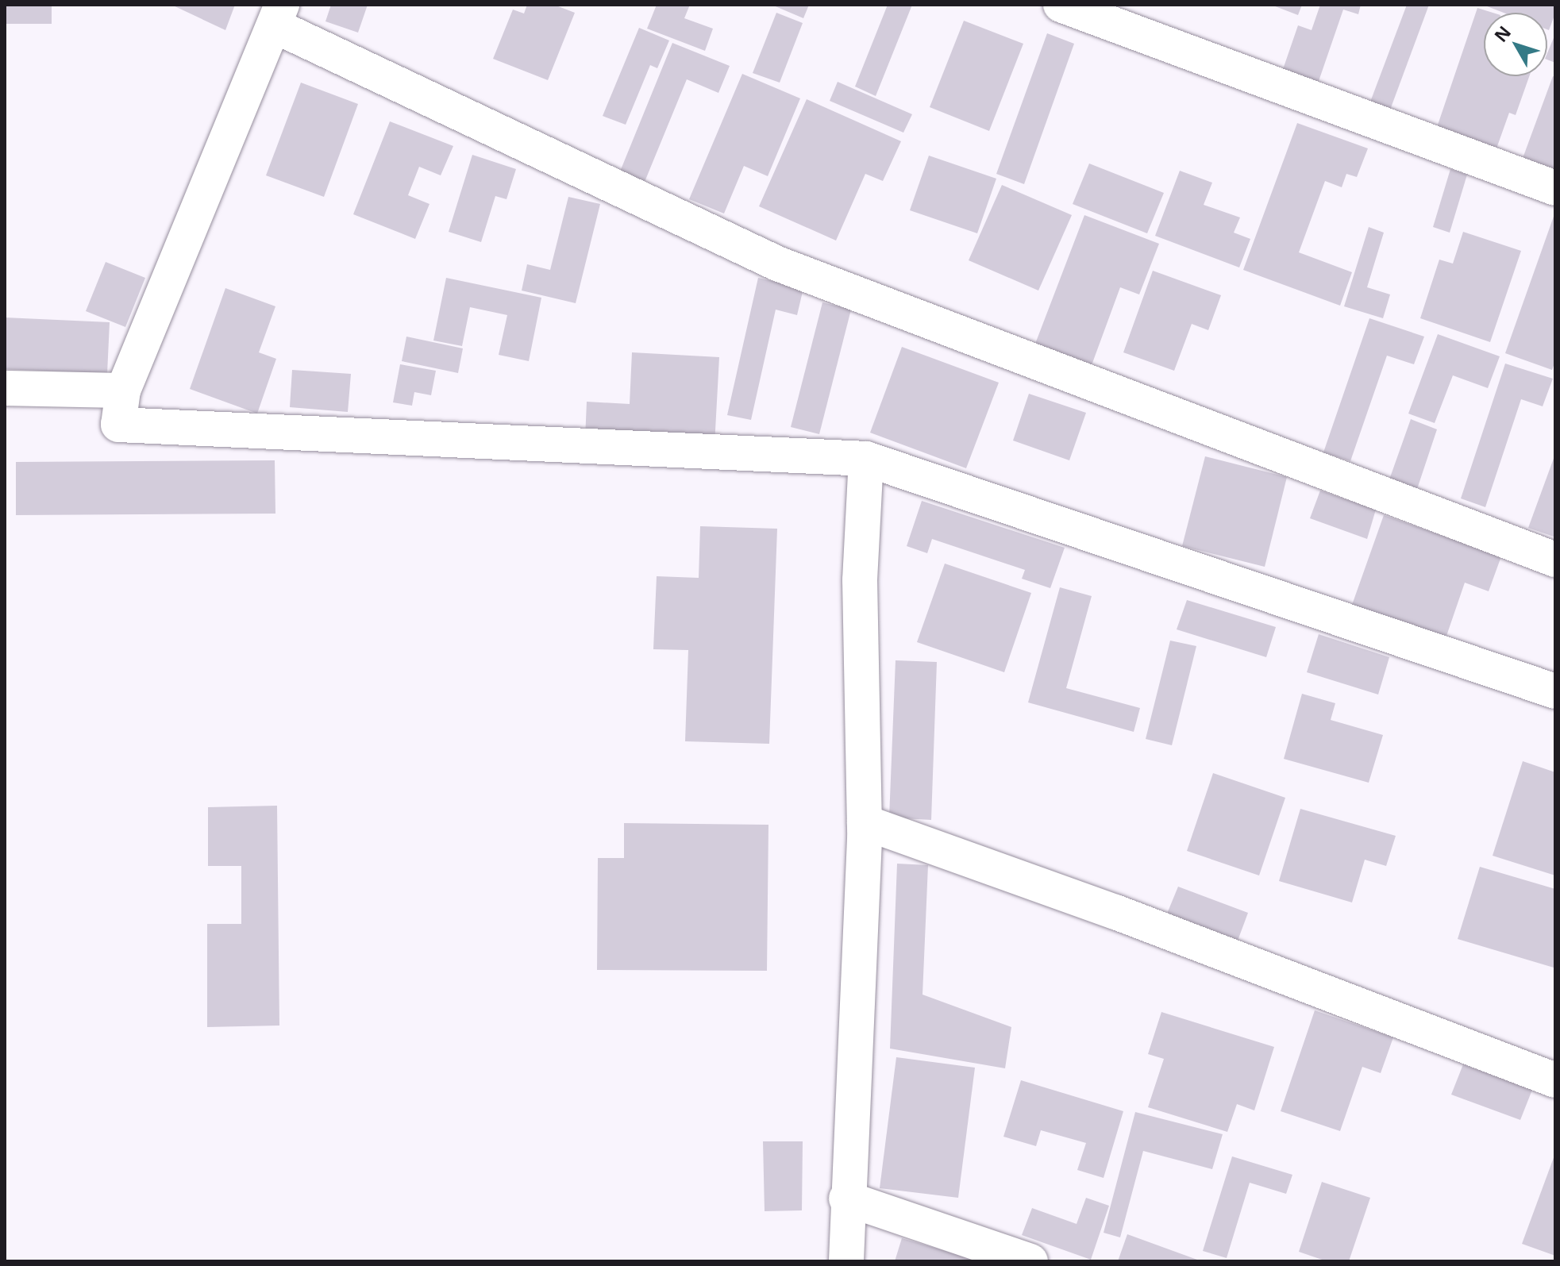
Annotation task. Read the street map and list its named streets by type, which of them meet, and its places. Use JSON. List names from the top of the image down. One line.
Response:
{"north":"top left"}
